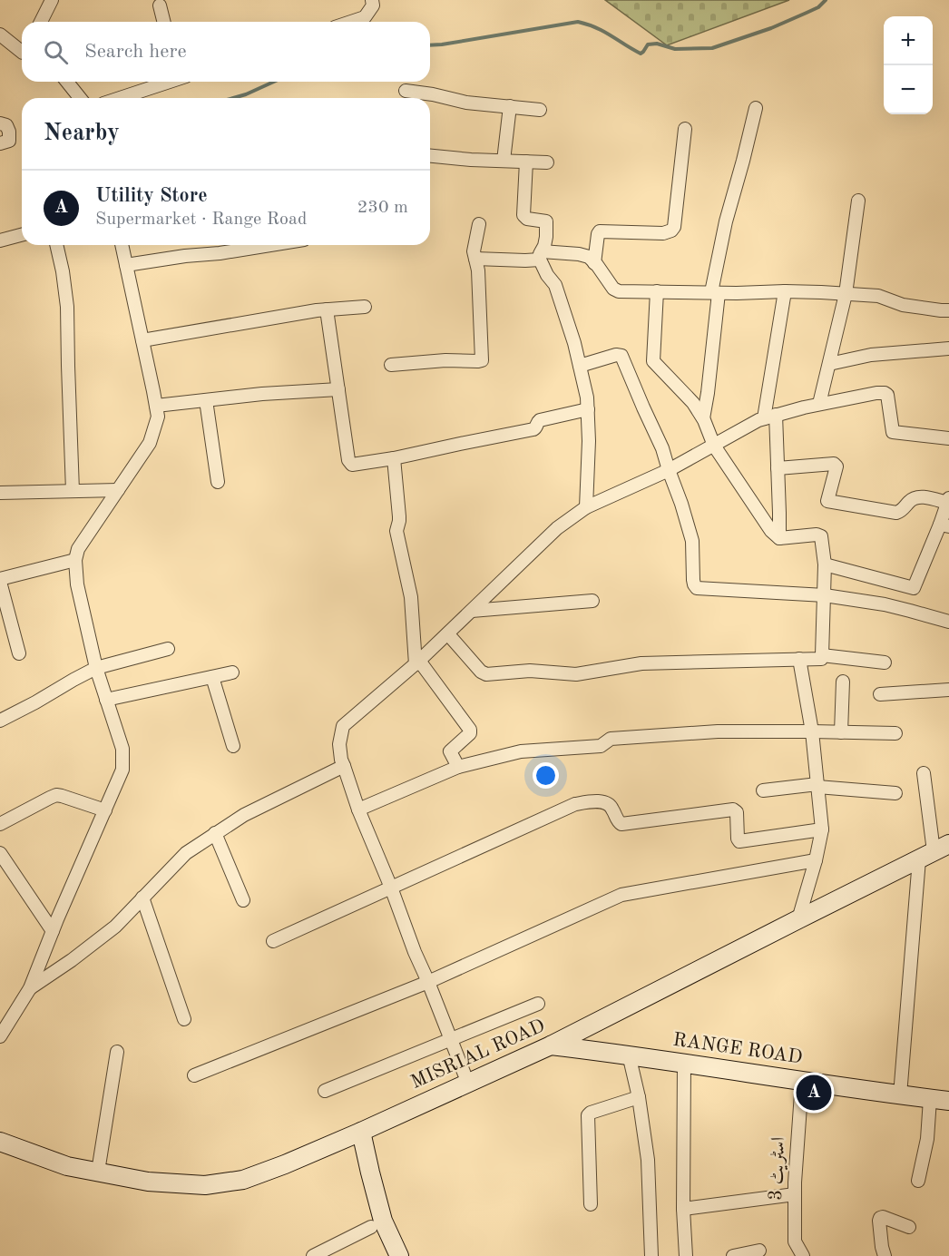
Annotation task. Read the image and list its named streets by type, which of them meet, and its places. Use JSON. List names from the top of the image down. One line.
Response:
{"streets":{"main road":["RANGE ROAD","MISRIAL ROAD"],"street":["اسٹریٹ 3"]},"crossings":[["RANGE ROAD","MISRIAL ROAD"],["RANGE ROAD","اسٹریٹ 3"]],"page":{"map_buttons":["+","−"],"search":"Search here","heading":"Nearby","list":[{"mark":"A","name":"Utility Store","note":"Supermarket · Range Road","value":"230 m"}],"pins":"A"}}
